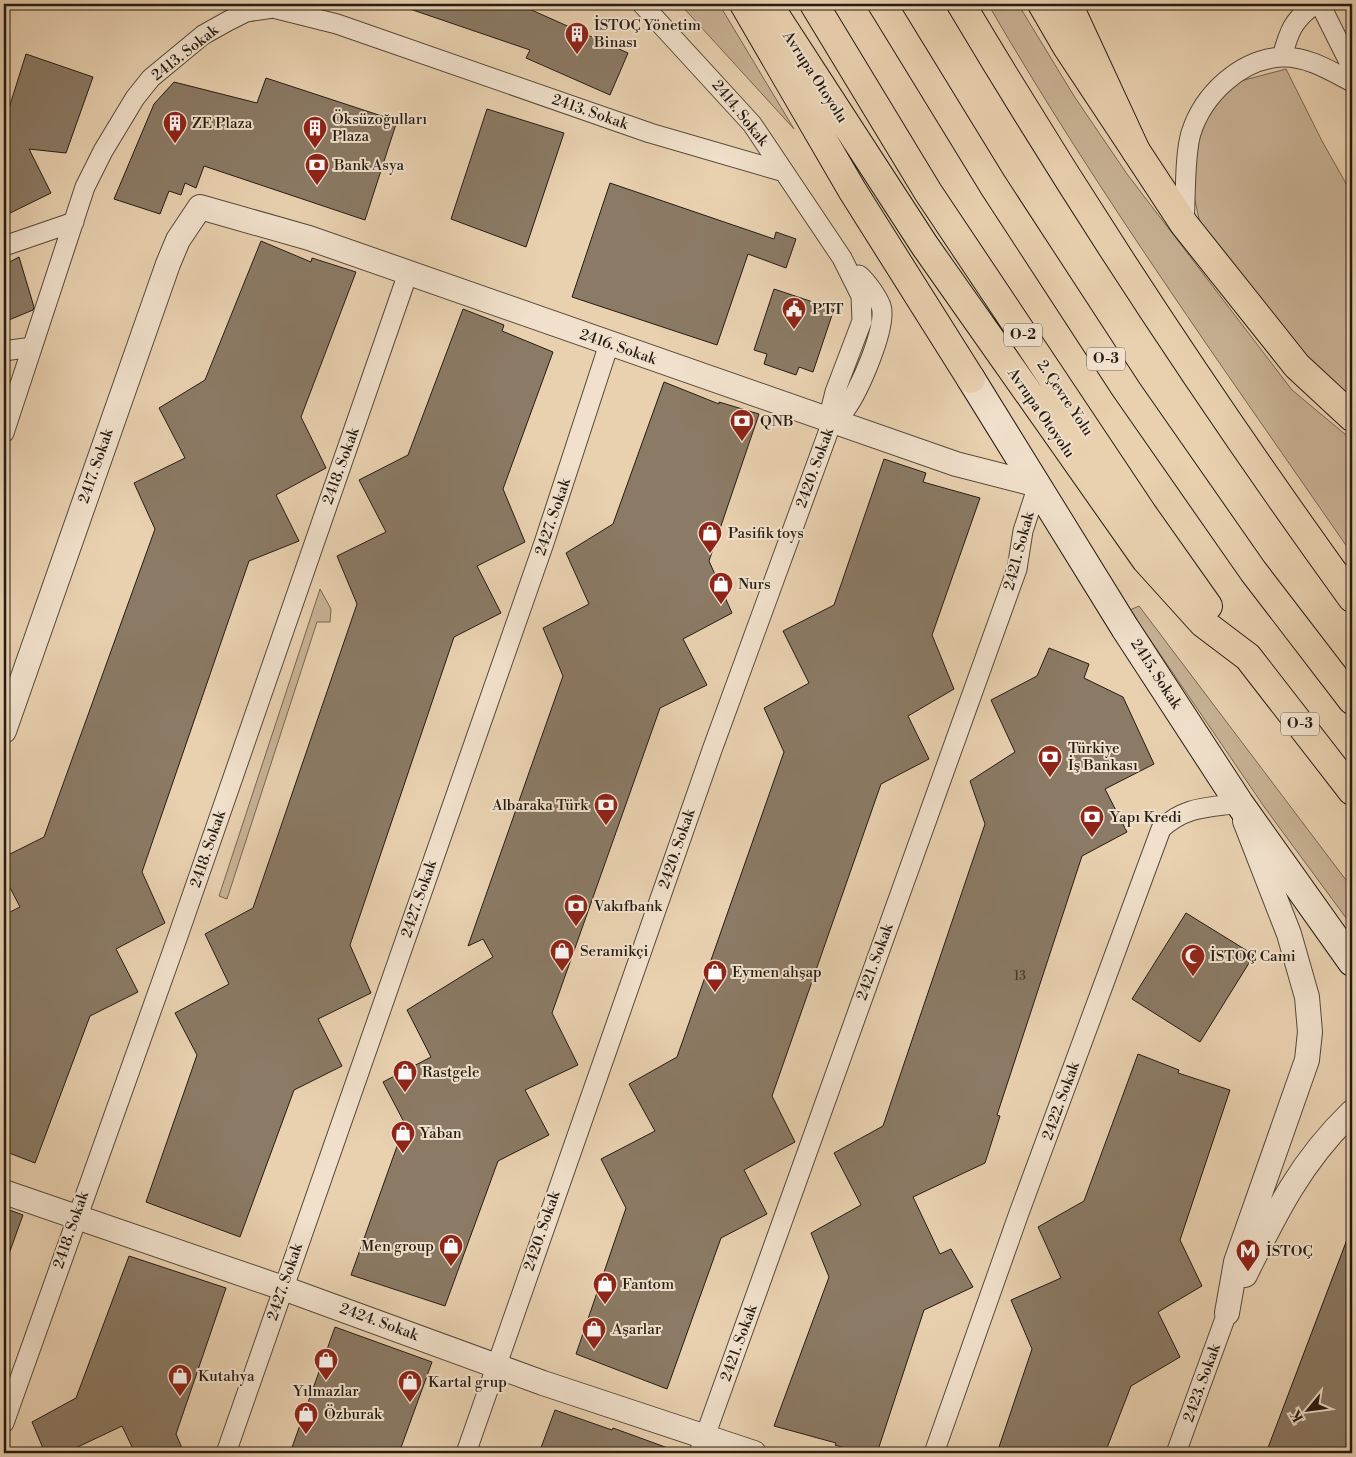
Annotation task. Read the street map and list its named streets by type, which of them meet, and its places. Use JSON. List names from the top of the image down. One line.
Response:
{"streets":{"main road":["Avrupa Otoyolu","O-2","O-3","2. Çevre Yolu","2415. Sokak"],"street":["2413. Sokak","2414. Sokak","2416. Sokak","2417. Sokak","2418. Sokak","2420. Sokak","2427. Sokak","2421. Sokak","2422. Sokak","2424. Sokak","2423. Sokak"]},"crossings":[["2413. Sokak","2414. Sokak"],["Avrupa Otoyolu","2. Çevre Yolu"],["2414. Sokak","2420. Sokak"],["2416. Sokak","2417. Sokak"],["2416. Sokak","2418. Sokak"],["2416. Sokak","2420. Sokak"],["2416. Sokak","2427. Sokak"],["2416. Sokak","2421. Sokak"],["2416. Sokak","2415. Sokak"],["2418. Sokak","2424. Sokak"],["2420. Sokak","2424. Sokak"],["2427. Sokak","2424. Sokak"],["2421. Sokak","2415. Sokak"],["2421. Sokak","2424. Sokak"],["2415. Sokak","2422. Sokak"]],"places":{"building":["İSTOÇ Yönetim Binası","ZE Plaza","Öksüzoğulları Plaza"],"bank":["Bank Asya","QNB","Türkiye İş Bankası","Albaraka Türk","Yapı Kredi","Vakıfbank"],"public building":["PTT"],"shop":["Pasifik toys","Nurs","Seramikçi","Eymen ahşap","Rastgele","Yaban","Men group","Fantom","Aşarlar","Yılmazlar","Kutahya","Kartal grup","Özburak"],"mosque":["İSTOÇ Cami"],"metro station":["İSTOÇ"]},"house_numbers":["13"],"north":"bottom left"}
